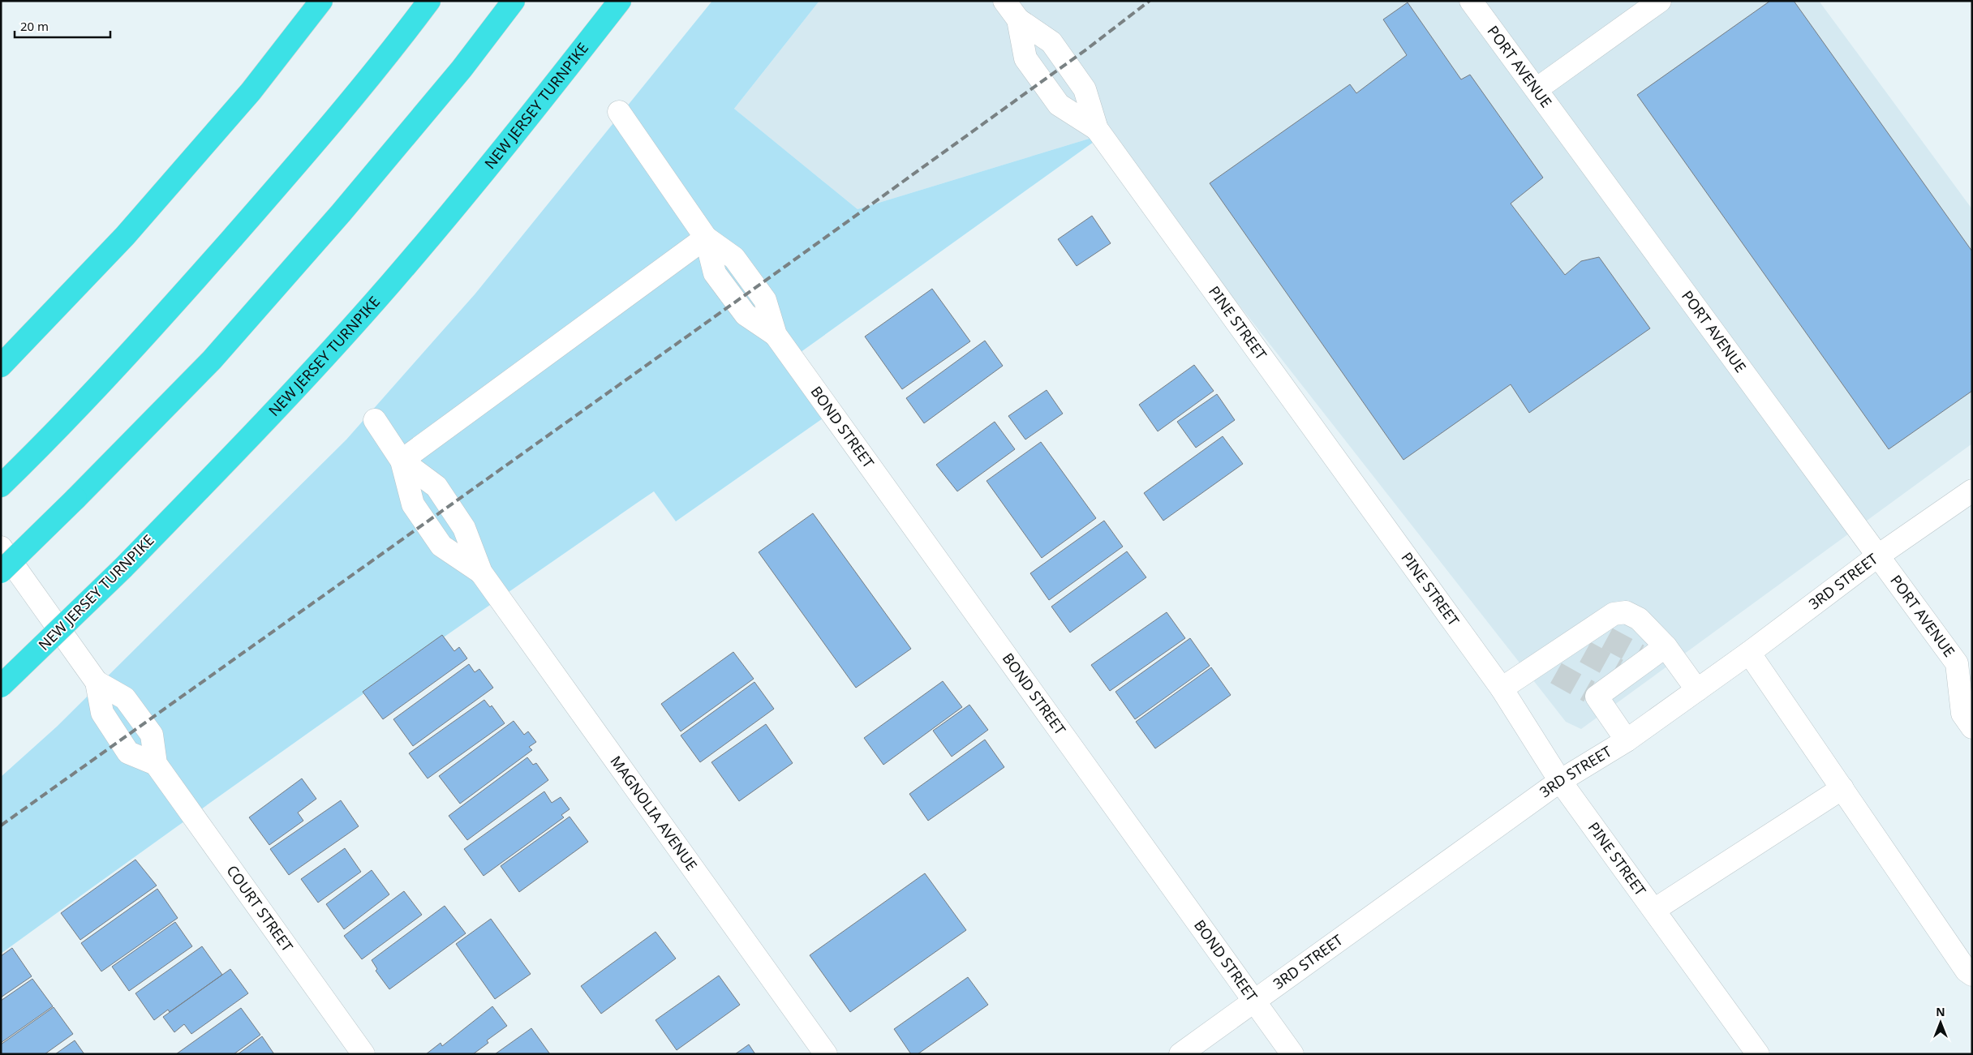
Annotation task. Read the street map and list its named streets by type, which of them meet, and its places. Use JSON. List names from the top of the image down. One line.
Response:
{"streets":{"highway":["NEW JERSEY TURNPIKE"],"street":["PORT AVENUE","PINE STREET","BOND STREET","3RD STREET","MAGNOLIA AVENUE","COURT STREET"]},"crossings":[["PORT AVENUE","3RD STREET"],["PINE STREET","3RD STREET"],["BOND STREET","3RD STREET"]],"scale_bar":"20 m","north":"top"}
